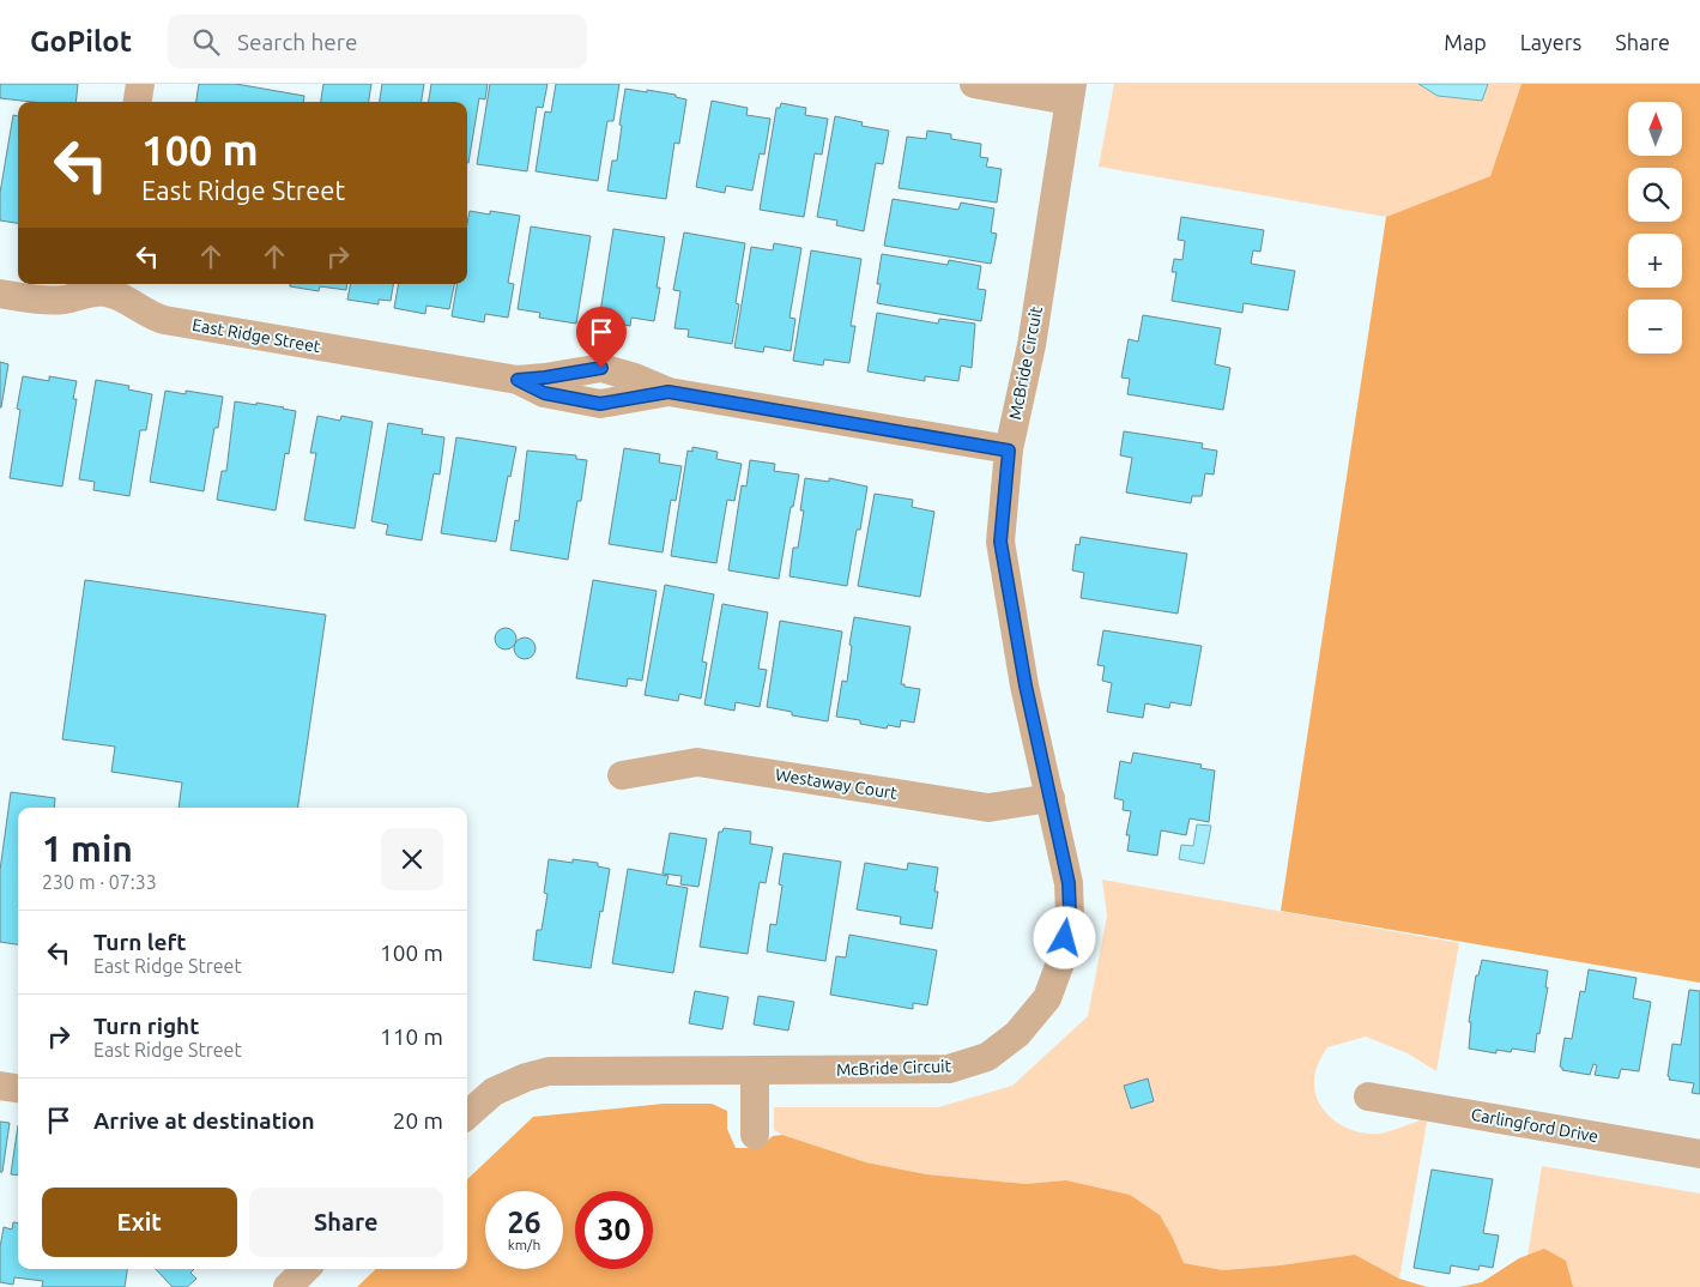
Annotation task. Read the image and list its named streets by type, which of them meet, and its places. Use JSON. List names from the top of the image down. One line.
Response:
{"streets":{"street":["East Ridge Street","McBride Circuit","Westaway Court","Carlingford Drive"]},"crossings":[["East Ridge Street","McBride Circuit"],["McBride Circuit","Westaway Court"]],"north":"top","page":{"header":"GoPilot","search":"Search here","nav":["Map","Layers","Share"],"map_buttons":["+","−"],"turn":["100 m","East Ridge Street"],"heading":["1 min","230 m · 07:33"],"list":[{"name":"Turn left","note":"East Ridge Street","value":"100 m"},{"name":"Turn right","note":"East Ridge Street","value":"110 m"},{"name":"Arrive at destination","value":"20 m"}],"buttons":["Exit","Share"],"speed":"26 km/h","limit":"30"}}
